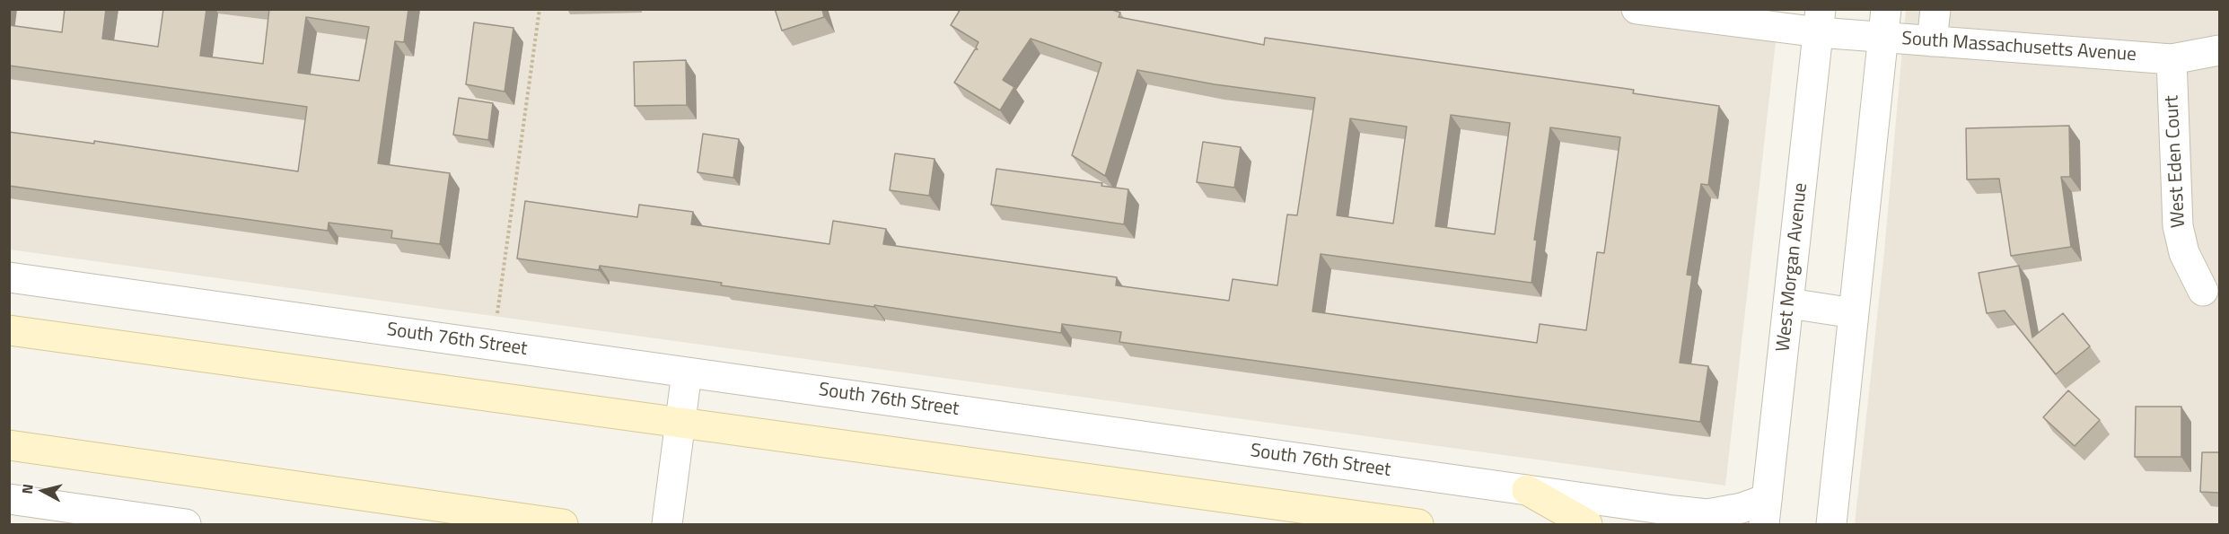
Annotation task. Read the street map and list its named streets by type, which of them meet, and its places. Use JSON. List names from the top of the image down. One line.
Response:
{"streets":{"street":["South Massachusetts Avenue","West Eden Court","West Morgan Avenue","South 76th Street"]},"crossings":[["South Massachusetts Avenue","West Eden Court"],["South Massachusetts Avenue","West Morgan Avenue"],["West Morgan Avenue","South 76th Street"]],"north":"left"}
